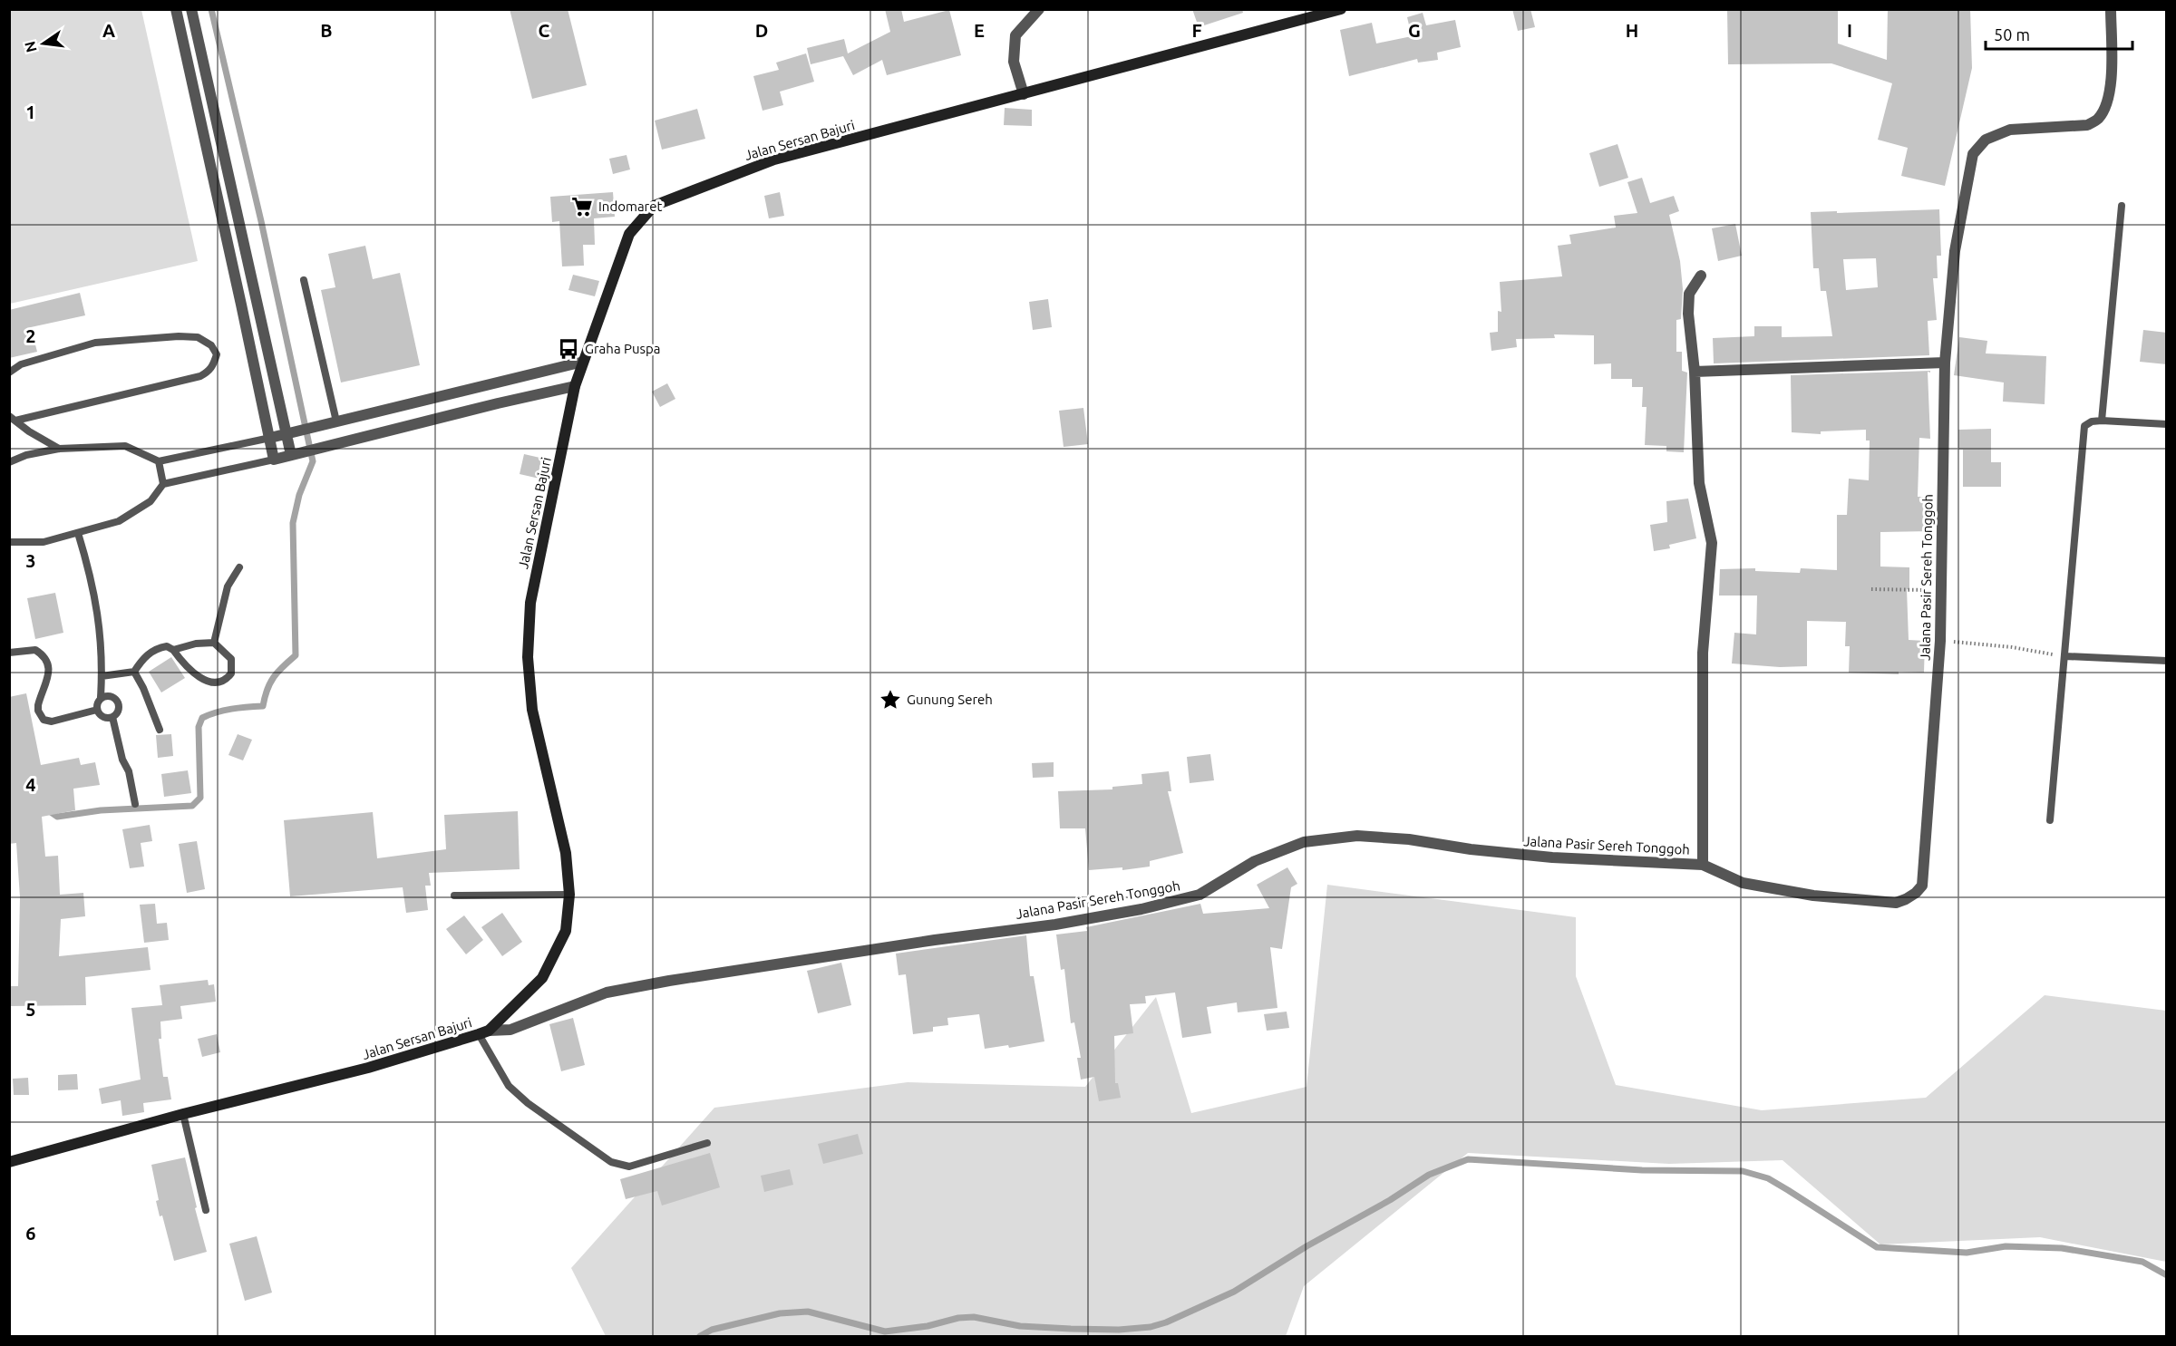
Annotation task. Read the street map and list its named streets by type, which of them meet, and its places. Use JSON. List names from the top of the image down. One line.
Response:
{"streets":{"main road":["Jalan Sersan Bajuri"],"street":["Jalana Pasir Sereh Tonggoh"]},"crossings":[["Jalan Sersan Bajuri","Jalana Pasir Sereh Tonggoh"]],"places":{"supermarket":["Indomaret"],"bus stop":["Graha Puspa"],"place":["Gunung Sereh"]},"scale_bar":"50 m","north":"left","grid":{"columns":["A","B","C","D","E","F","G","H","I"],"rows":["1","2","3","4","5","6"]}}
